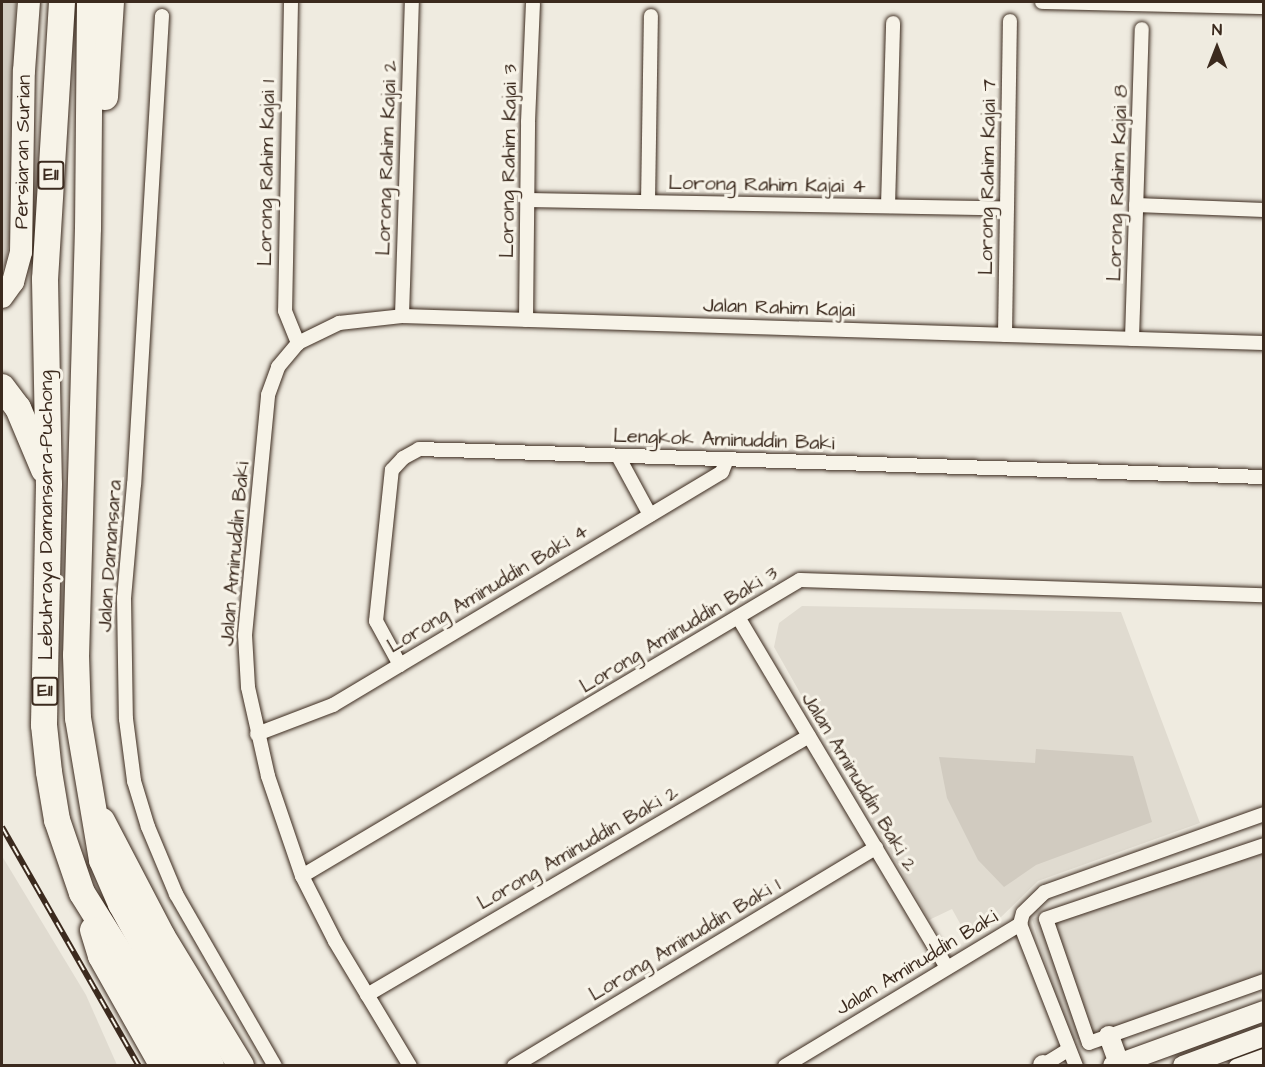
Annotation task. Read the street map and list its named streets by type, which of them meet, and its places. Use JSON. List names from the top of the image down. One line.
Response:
{"streets":{"highway":["E11","Lebuhraya Damansara–Puchong"],"main road":["Persiaran Surian"],"street":["Lorong Rahim Kajai 2","Lorong Rahim Kajai 3","Lorong Rahim Kajai 1","Lorong Rahim Kajai 7","Lorong Rahim Kajai 8","Lorong Rahim Kajai 4","Jalan Rahim Kajai","Lengkok Aminuddin Baki","Jalan Aminuddin Baki","Jalan Damansara","Lorong Aminuddin Baki 4","Lorong Aminuddin Baki 3","Jalan Aminuddin Baki 2","Lorong Aminuddin Baki 2","Lorong Aminuddin Baki 1"]},"crossings":[["Lorong Rahim Kajai 2","Jalan Rahim Kajai"],["Lorong Rahim Kajai 3","Lorong Rahim Kajai 4"],["Lorong Rahim Kajai 3","Jalan Rahim Kajai"],["Lorong Rahim Kajai 1","Jalan Rahim Kajai"],["Lorong Rahim Kajai 1","Jalan Aminuddin Baki"],["Lorong Rahim Kajai 7","Lorong Rahim Kajai 4"],["Lorong Rahim Kajai 7","Jalan Rahim Kajai"],["Lorong Rahim Kajai 8","Jalan Rahim Kajai"],["Jalan Rahim Kajai","Jalan Aminuddin Baki"],["Lengkok Aminuddin Baki","Lorong Aminuddin Baki 4"],["Jalan Aminuddin Baki","Lorong Aminuddin Baki 4"],["Jalan Aminuddin Baki","Lorong Aminuddin Baki 3"],["Jalan Aminuddin Baki","Jalan Aminuddin Baki 2"],["Jalan Aminuddin Baki","Lorong Aminuddin Baki 2"],["Lorong Aminuddin Baki 3","Jalan Aminuddin Baki 2"],["Jalan Aminuddin Baki 2","Lorong Aminuddin Baki 2"],["Jalan Aminuddin Baki 2","Lorong Aminuddin Baki 1"]],"north":"top"}
